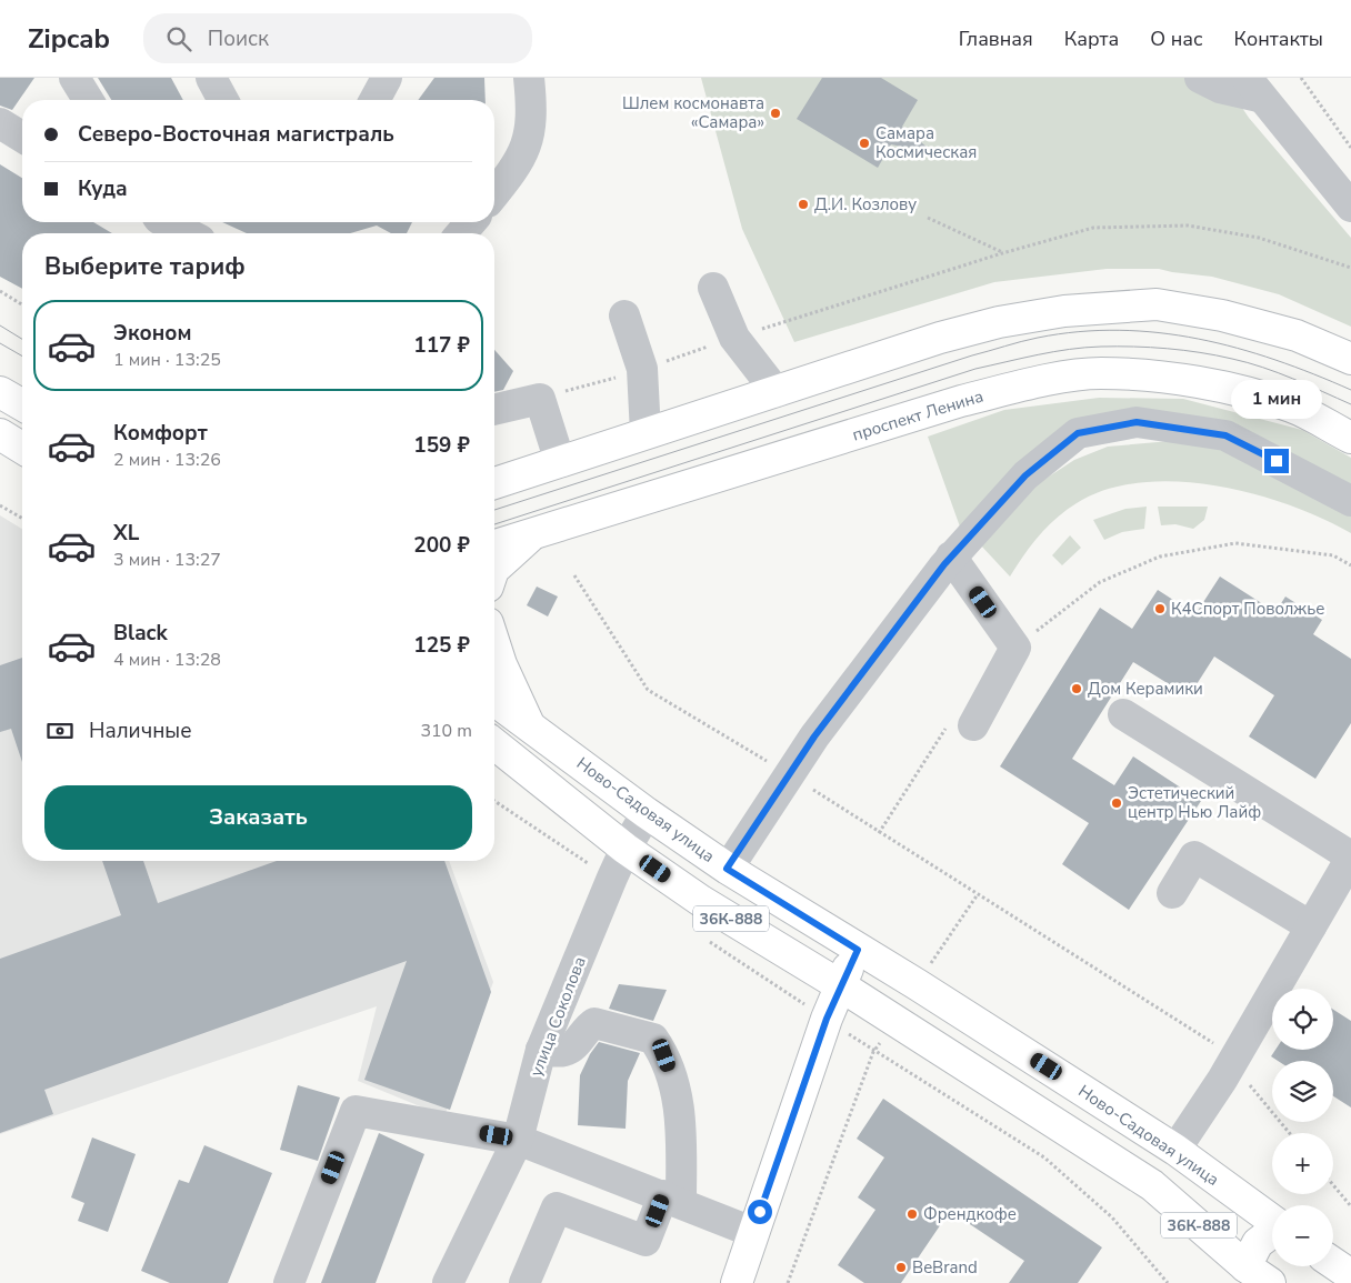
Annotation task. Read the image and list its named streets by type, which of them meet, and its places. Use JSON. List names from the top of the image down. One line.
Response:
{"streets":{"main road":["проспект Ленина","Ново-Садовая улица","36К-888"],"street":["улица Соколова"]},"crossings":[["Ново-Садовая улица","улица Соколова"],["36К-888","улица Соколова"]],"places":["Шлем космонавта «Самара»","Самара Космическая","Д.И. Козлову","К4Спорт Поволжье","Дом Керамики","Эстетический центр Нью Лайф","Френдкофе","BeBrand"],"page":{"header":"Zipcab","search":"Поиск","nav":["Главная","Карта","О нас","Контакты"],"banner":["Северо-Восточная магистраль","Куда"],"heading":"Выберите тариф","list":[{"name":"Эконом","note":"1 мин · 13:25","value":"117 ₽"},{"name":"Комфорт","note":"2 мин · 13:26","value":"159 ₽"},{"name":"XL","note":"3 мин · 13:27","value":"200 ₽"},{"name":"Black","note":"4 мин · 13:28","value":"125 ₽"}],"bubble":"1 мин","pay":["Наличные","310 m"],"buttons":"Заказать","map_buttons":["+","−"]}}
